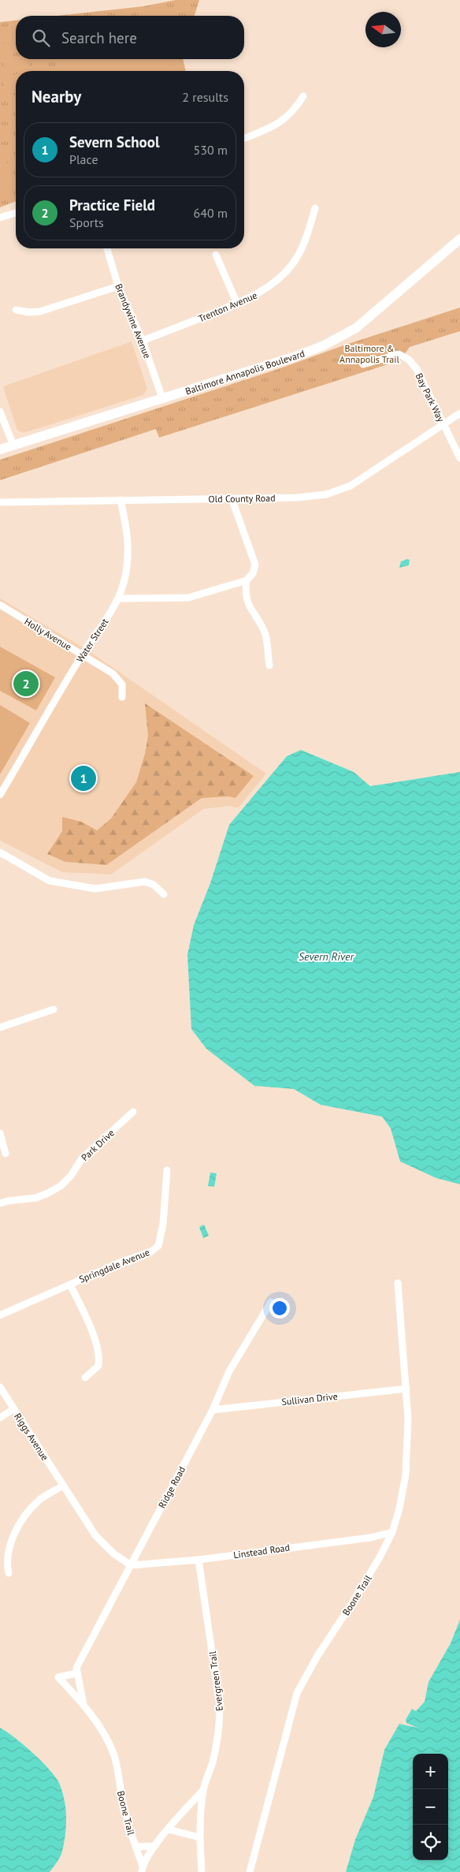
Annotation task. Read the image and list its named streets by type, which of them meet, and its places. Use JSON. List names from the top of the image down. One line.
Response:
{"streets":{"street":["Trenton Avenue","Brandywine Avenue","Baltimore Annapolis Boulevard","Bay Park Way","Old County Road","Holly Avenue","Water Street","Park Drive","Springdale Avenue","Sullivan Drive","Riggs Avenue","Ridge Road","Linstead Road","Boone Trail","Evergreen Trail"]},"crossings":[["Trenton Avenue","Brandywine Avenue"],["Brandywine Avenue","Baltimore Annapolis Boulevard"],["Bay Park Way","Old County Road"],["Old County Road","Water Street"],["Holly Avenue","Water Street"],["Sullivan Drive","Ridge Road"],["Sullivan Drive","Boone Trail"],["Riggs Avenue","Ridge Road"],["Riggs Avenue","Linstead Road"],["Ridge Road","Linstead Road"],["Ridge Road","Boone Trail"],["Linstead Road","Boone Trail"],["Linstead Road","Evergreen Trail"],["Boone Trail","Evergreen Trail"]],"water":["Severn River"],"parks":["Baltimore & Annapolis Trail"],"north":"left","page":{"search":"Search here","heading":["Nearby","2 results"],"list":[{"mark":"1","name":"Severn School","note":"Place","value":"530 m"},{"mark":"2","name":"Practice Field","note":"Sports","value":"640 m"}],"pins":["2","1"],"map_buttons":["+","−"]}}
